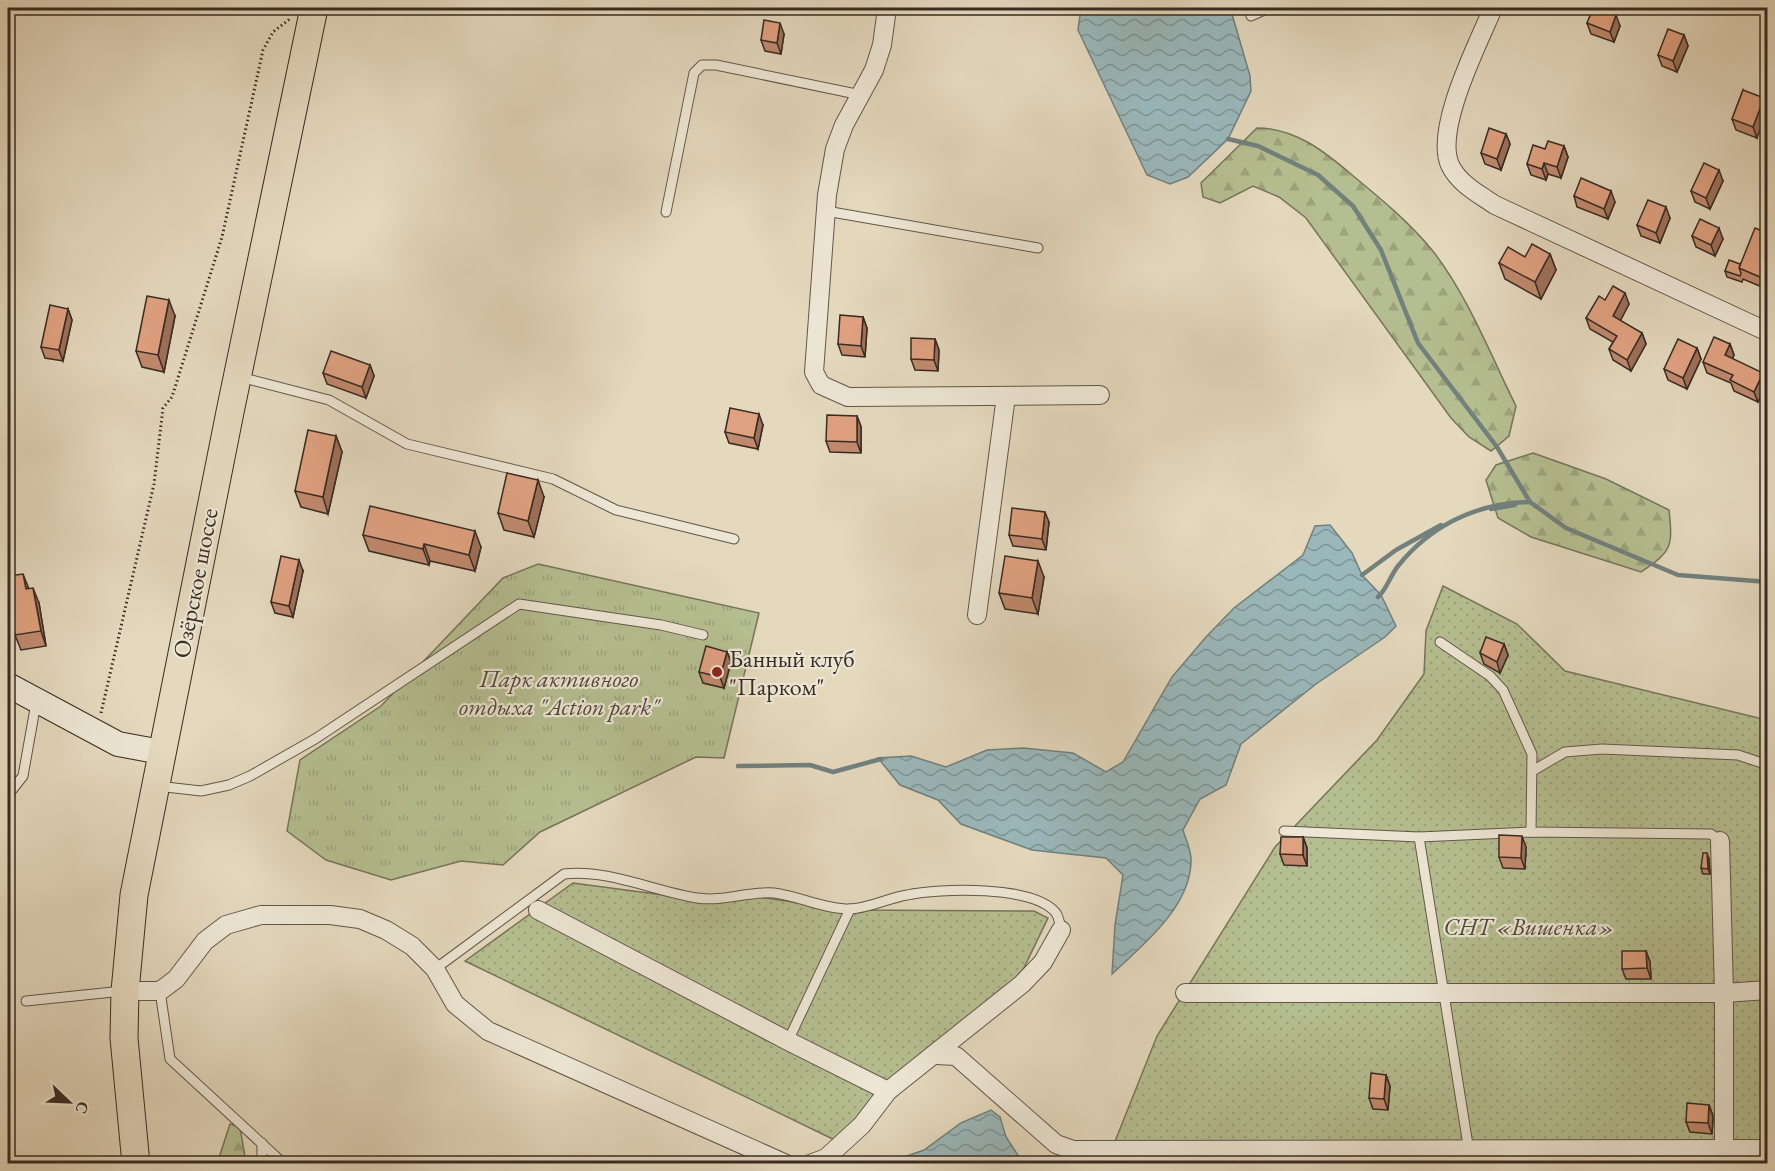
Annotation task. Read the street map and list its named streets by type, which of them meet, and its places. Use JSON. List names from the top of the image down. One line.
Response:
{"streets":{"main road":["Озёрское шоссе"]},"parks":["Парк активного отдыха \"Action park\"","СНТ «Вишенка»"],"places":["Банный клуб \"Парком\""],"north":"bottom right"}
